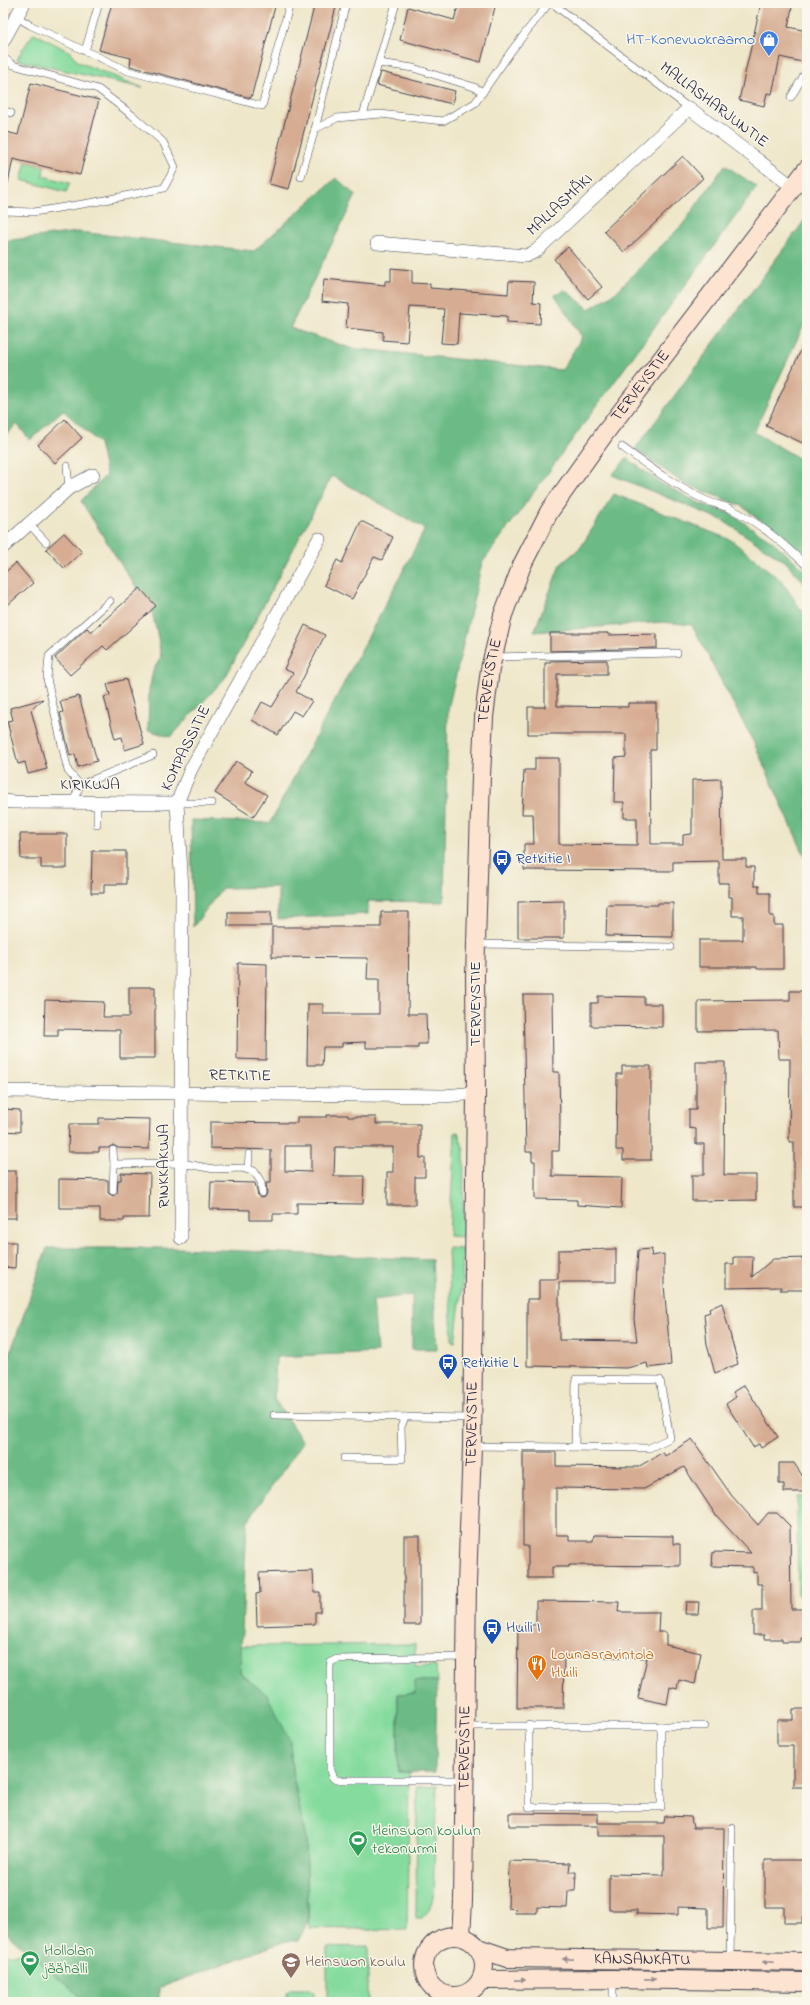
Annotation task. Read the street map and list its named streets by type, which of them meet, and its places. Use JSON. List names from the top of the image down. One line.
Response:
{"streets":{"main road":["TERVEYSTIE","KANSANKATU"],"street":["MALLASHARJUNTIE","MALLASMÄKI","KOMPASSITIE","KIRIKUJA","RETKITIE","RINKKAKUJA"]},"crossings":[["MALLASHARJUNTIE","MALLASMÄKI"],["MALLASHARJUNTIE","TERVEYSTIE"],["TERVEYSTIE","RETKITIE"],["TERVEYSTIE","KANSANKATU"],["KOMPASSITIE","KIRIKUJA"],["KOMPASSITIE","RETKITIE"],["KOMPASSITIE","RINKKAKUJA"],["RETKITIE","RINKKAKUJA"]],"places":{"shop":["HT-Konevuokraamo"],"bus stop":["Retkitie I","Retkitie L","Huili I"],"restaurant":["Lounasravintola Huili"],"sports":["Heinsuon koulun tekonurmi","Hollolan jäähalli"],"school or university":["Heinsuon koulu"]}}
